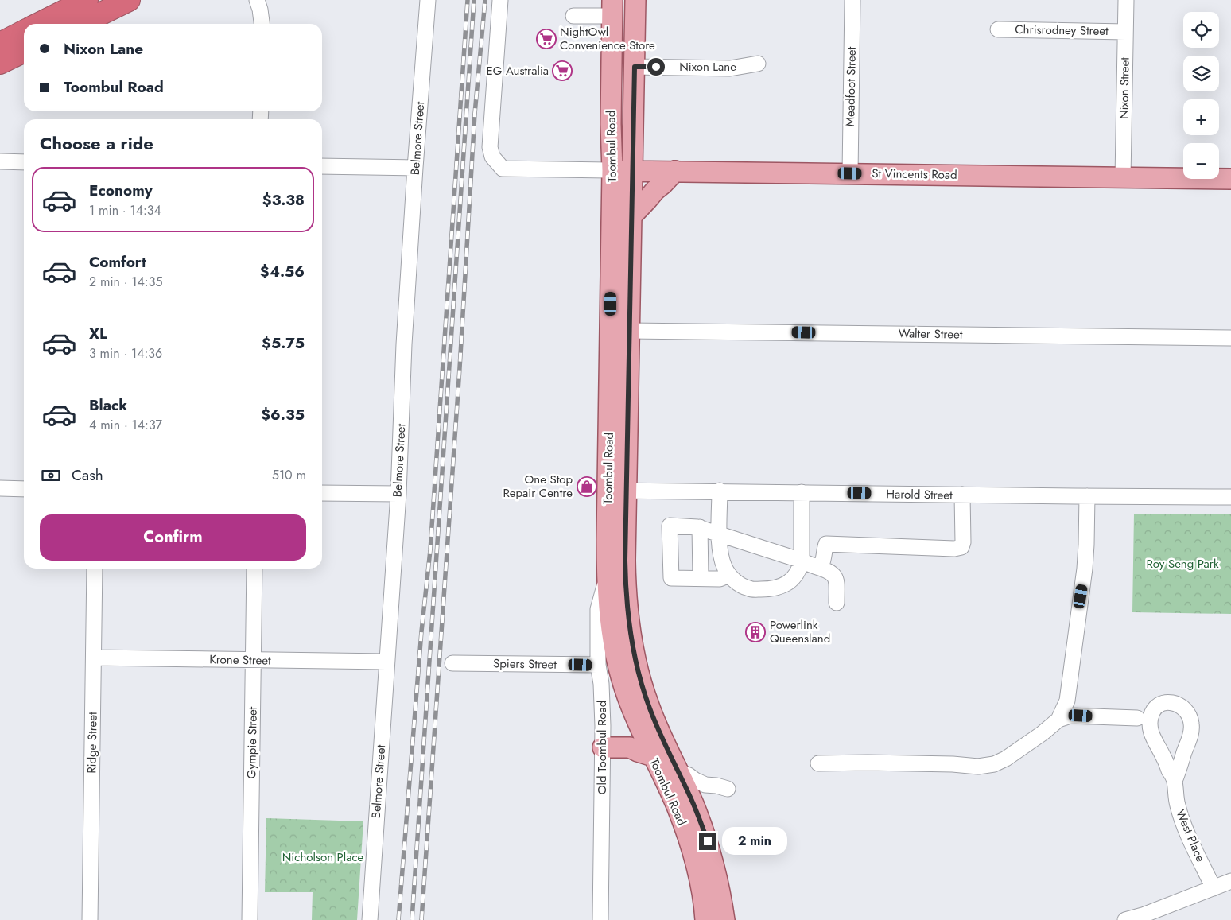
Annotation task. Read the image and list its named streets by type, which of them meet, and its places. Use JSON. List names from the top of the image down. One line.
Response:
{"streets":{"main road":["Toombul Road","St Vincents Road"],"street":["Chrisrodney Street","Nixon Lane","Meadfoot Street","Nixon Street","Belmore Street","Walter Street","Harold Street","Krone Street","Spiers Street","Ridge Street","Gympie Street","Old Toombul Road","West Place"]},"crossings":[["Chrisrodney Street","Nixon Street"],["Nixon Lane","Toombul Road"],["Meadfoot Street","St Vincents Road"],["Nixon Street","St Vincents Road"],["Belmore Street","Krone Street"],["Toombul Road","St Vincents Road"],["Toombul Road","Walter Street"],["Toombul Road","Harold Street"],["Toombul Road","Old Toombul Road"],["Krone Street","Ridge Street"],["Krone Street","Gympie Street"],["Spiers Street","Old Toombul Road"]],"parks":["Roy Seng Park","Nicholson Place"],"places":{"supermarket":["NightOwl Convenience Store","EG Australia"],"shop":["One Stop Repair Centre"],"building":["Powerlink Queensland"]},"page":{"map_buttons":["+","−"],"banner":["Nixon Lane","Toombul Road"],"heading":"Choose a ride","list":[{"name":"Economy","note":"1 min · 14:34","value":"$3.38"},{"name":"Comfort","note":"2 min · 14:35","value":"$4.56"},{"name":"XL","note":"3 min · 14:36","value":"$5.75"},{"name":"Black","note":"4 min · 14:37","value":"$6.35"}],"pay":["Cash","510 m"],"buttons":"Confirm","bubble":"2 min"}}
